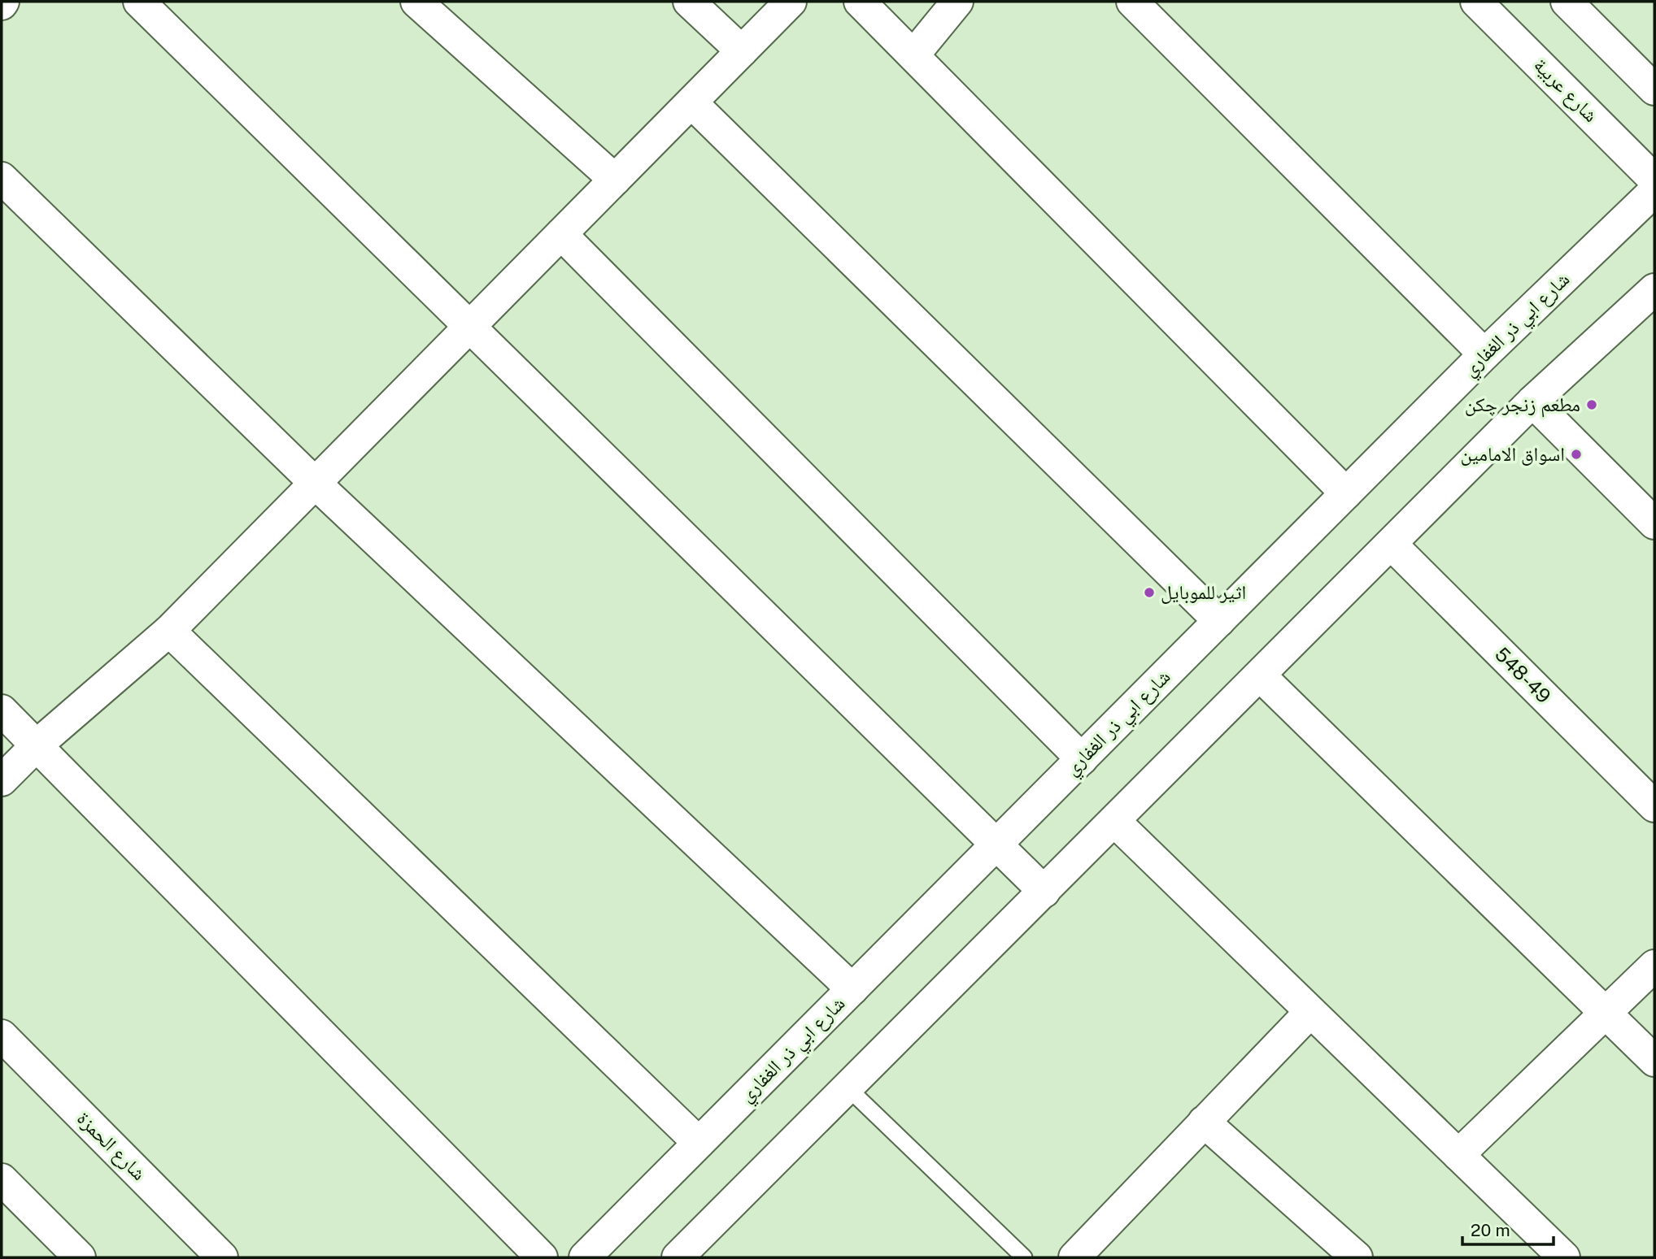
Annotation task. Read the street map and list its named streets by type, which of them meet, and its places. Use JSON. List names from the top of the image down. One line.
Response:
{"streets":{"street":["شارع عربية","شارع ابي ذر الغفاري","548-49","شارع الحمزة"]},"places":["مطعم زنجر چكن","اسواق الامامين","اثير للموبايل"],"scale_bar":"20 m"}
